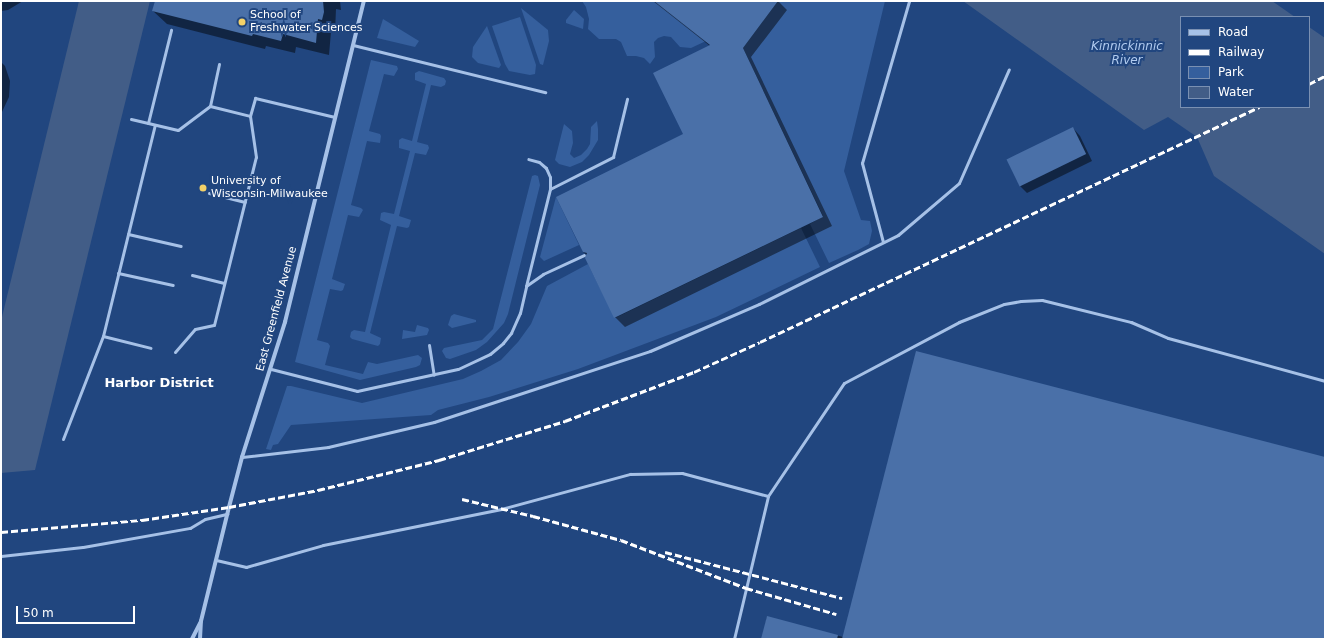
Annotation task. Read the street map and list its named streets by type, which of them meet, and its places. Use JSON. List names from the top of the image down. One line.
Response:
{"streets":{"street":["East Greenfield Avenue"]},"districts":["Harbor District"],"water":["Kinnickinnic River"],"places":["School of Freshwater Sciences","University of Wisconsin-Milwaukee"],"legend":["Road","Railway","Park","Water"],"scale_bar":"50 m"}
